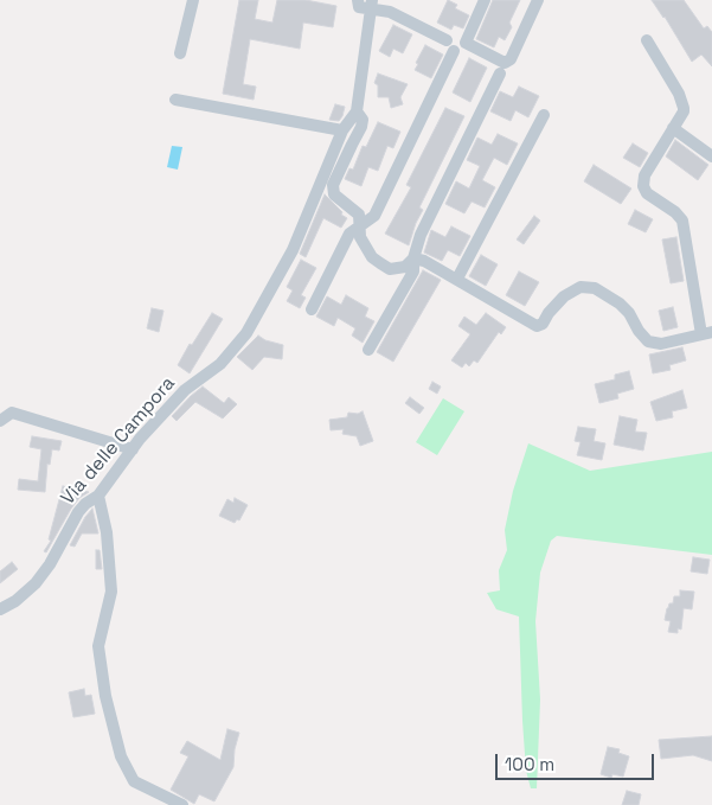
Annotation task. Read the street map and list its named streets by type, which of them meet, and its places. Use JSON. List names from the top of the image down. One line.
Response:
{"streets":{"street":["Via delle Campora"]},"scale_bar":"100 m"}
